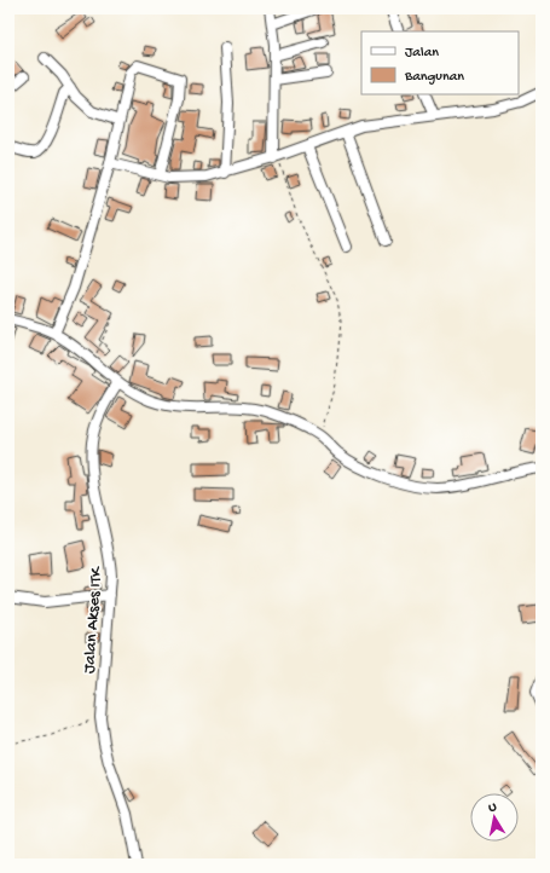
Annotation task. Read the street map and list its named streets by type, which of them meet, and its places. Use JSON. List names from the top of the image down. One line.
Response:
{"streets":{"street":["Jalan Akses ITK"]},"legend":["Jalan","Bangunan"],"north":"top"}
